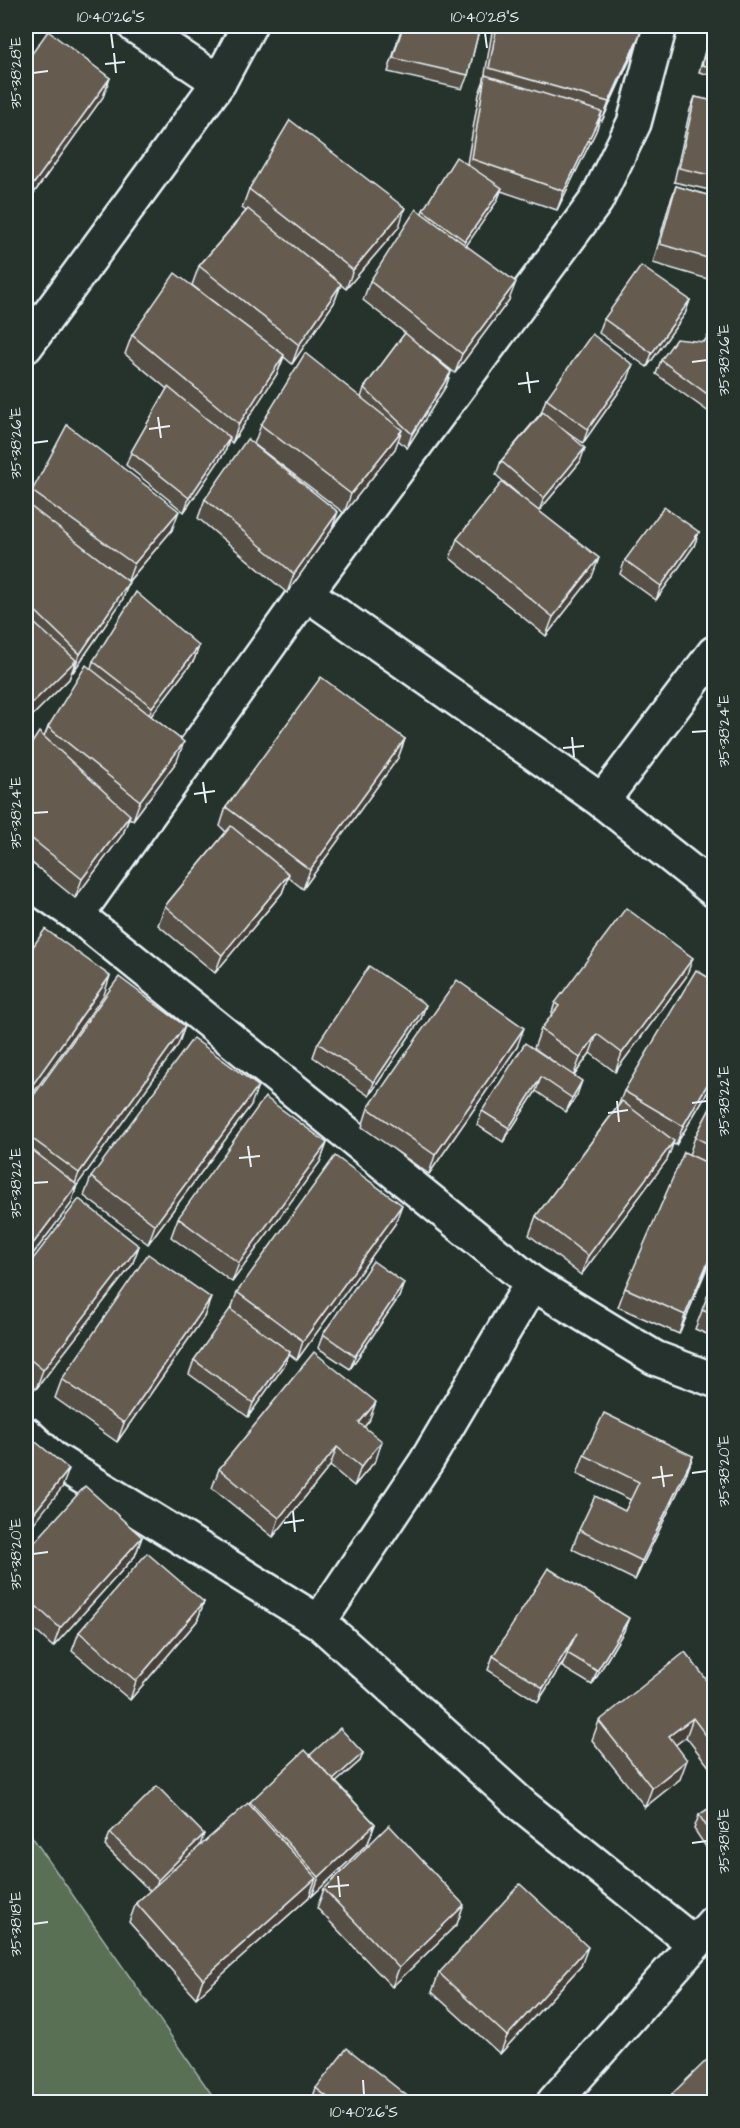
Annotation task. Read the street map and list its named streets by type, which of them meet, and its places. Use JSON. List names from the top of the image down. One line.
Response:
{"coordinates":["10°40'26\"S","10°40'28\"S","35°38'28\"E","35°38'26\"E","35°38'24\"E","35°38'22\"E","35°38'20\"E","35°38'18\"E"]}
